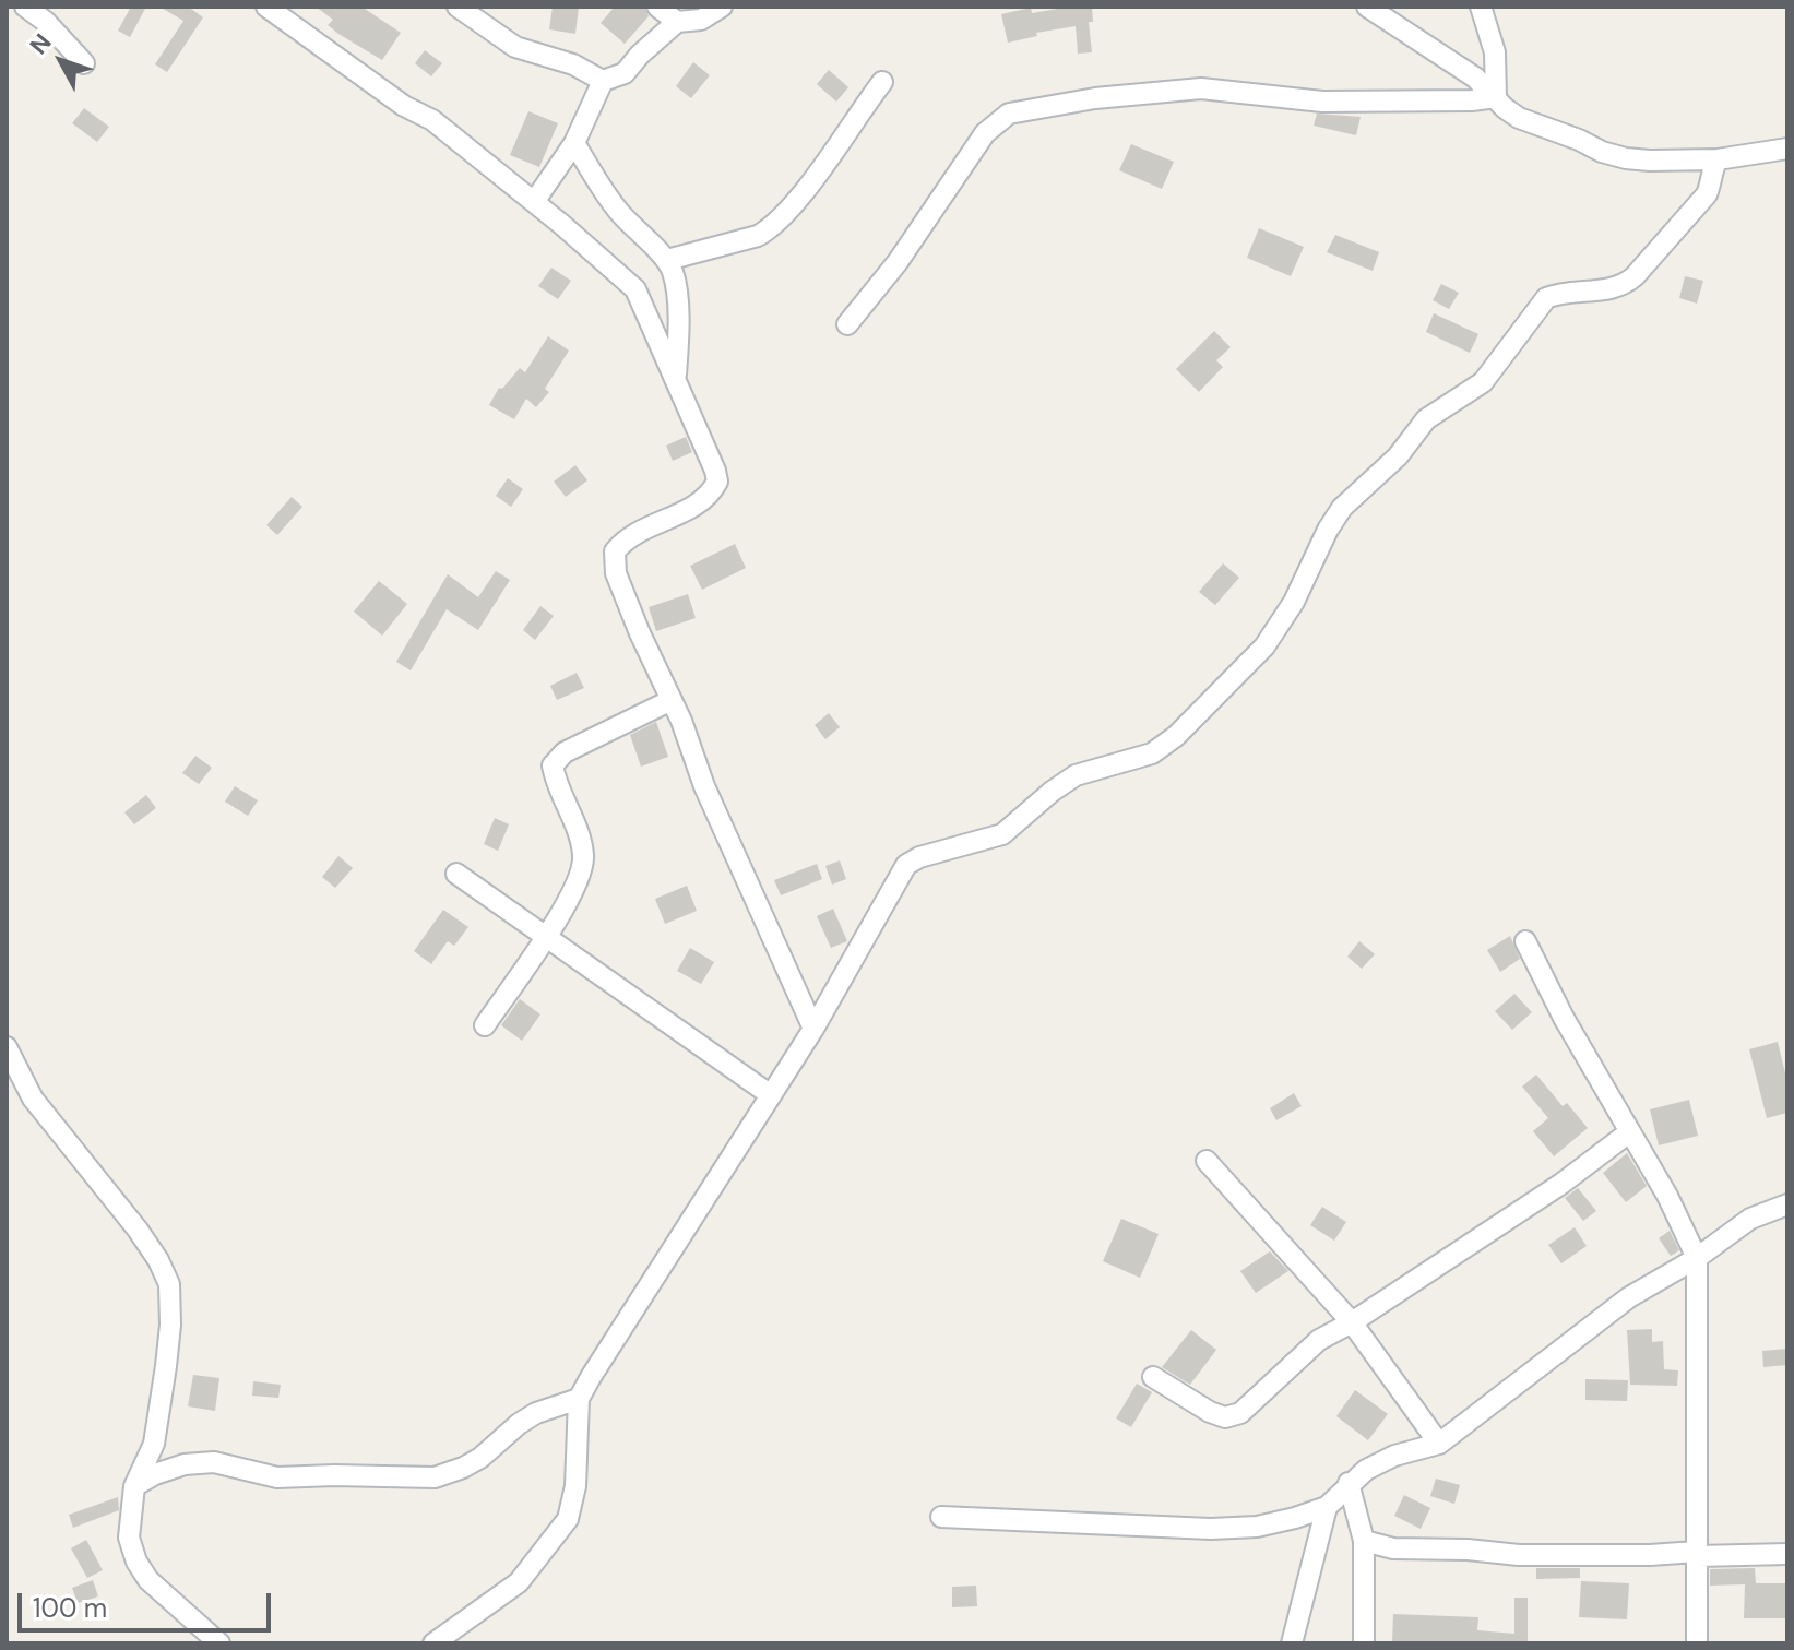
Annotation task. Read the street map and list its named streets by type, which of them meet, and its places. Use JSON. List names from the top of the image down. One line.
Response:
{"scale_bar":"100 m","north":"top left"}
